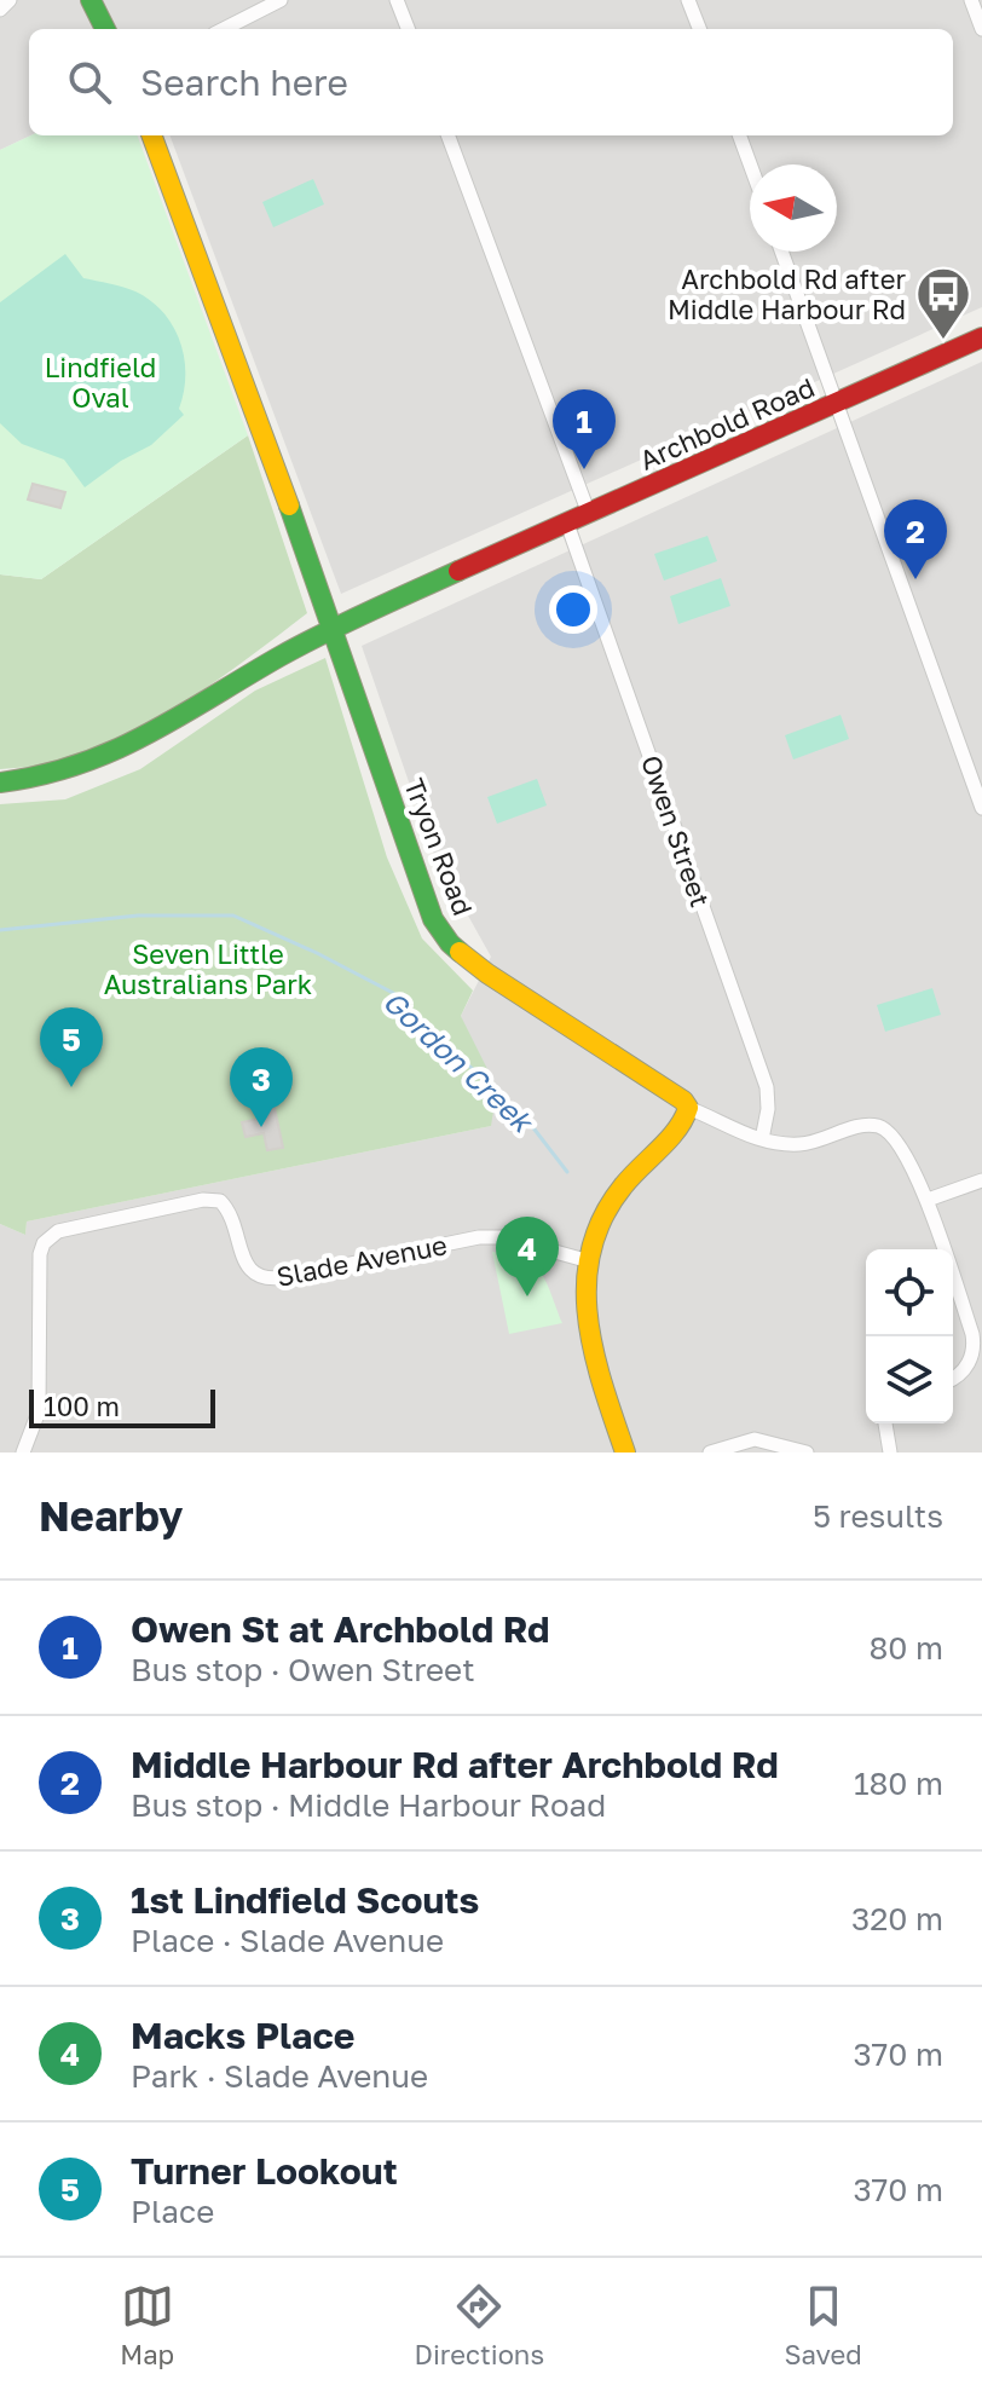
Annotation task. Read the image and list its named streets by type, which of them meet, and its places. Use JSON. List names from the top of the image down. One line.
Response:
{"streets":{"street":["Archbold Road","Owen Street","Tryon Road","Slade Avenue"]},"crossings":[["Archbold Road","Owen Street"],["Archbold Road","Tryon Road"]],"water":["Gordon Creek"],"parks":["Lindfield Oval","Seven Little Australians Park"],"places":{"bus stop":["Archbold Rd after Middle Harbour Rd"]},"scale_bar":"100 m","north":"left","page":{"search":"Search here","pins":["1","2","5","3","4"],"scale":"100 m","heading":["Nearby","5 results"],"list":[{"mark":"1","name":"Owen St at Archbold Rd","note":"Bus stop · Owen Street","value":"80 m"},{"mark":"2","name":"Middle Harbour Rd after Archbold Rd","note":"Bus stop · Middle Harbour Road","value":"180 m"},{"mark":"3","name":"1st Lindfield Scouts","note":"Place · Slade Avenue","value":"320 m"},{"mark":"4","name":"Macks Place","note":"Park · Slade Avenue","value":"370 m"},{"mark":"5","name":"Turner Lookout","note":"Place","value":"370 m"}],"nav":["Map","Directions","Saved"]}}
